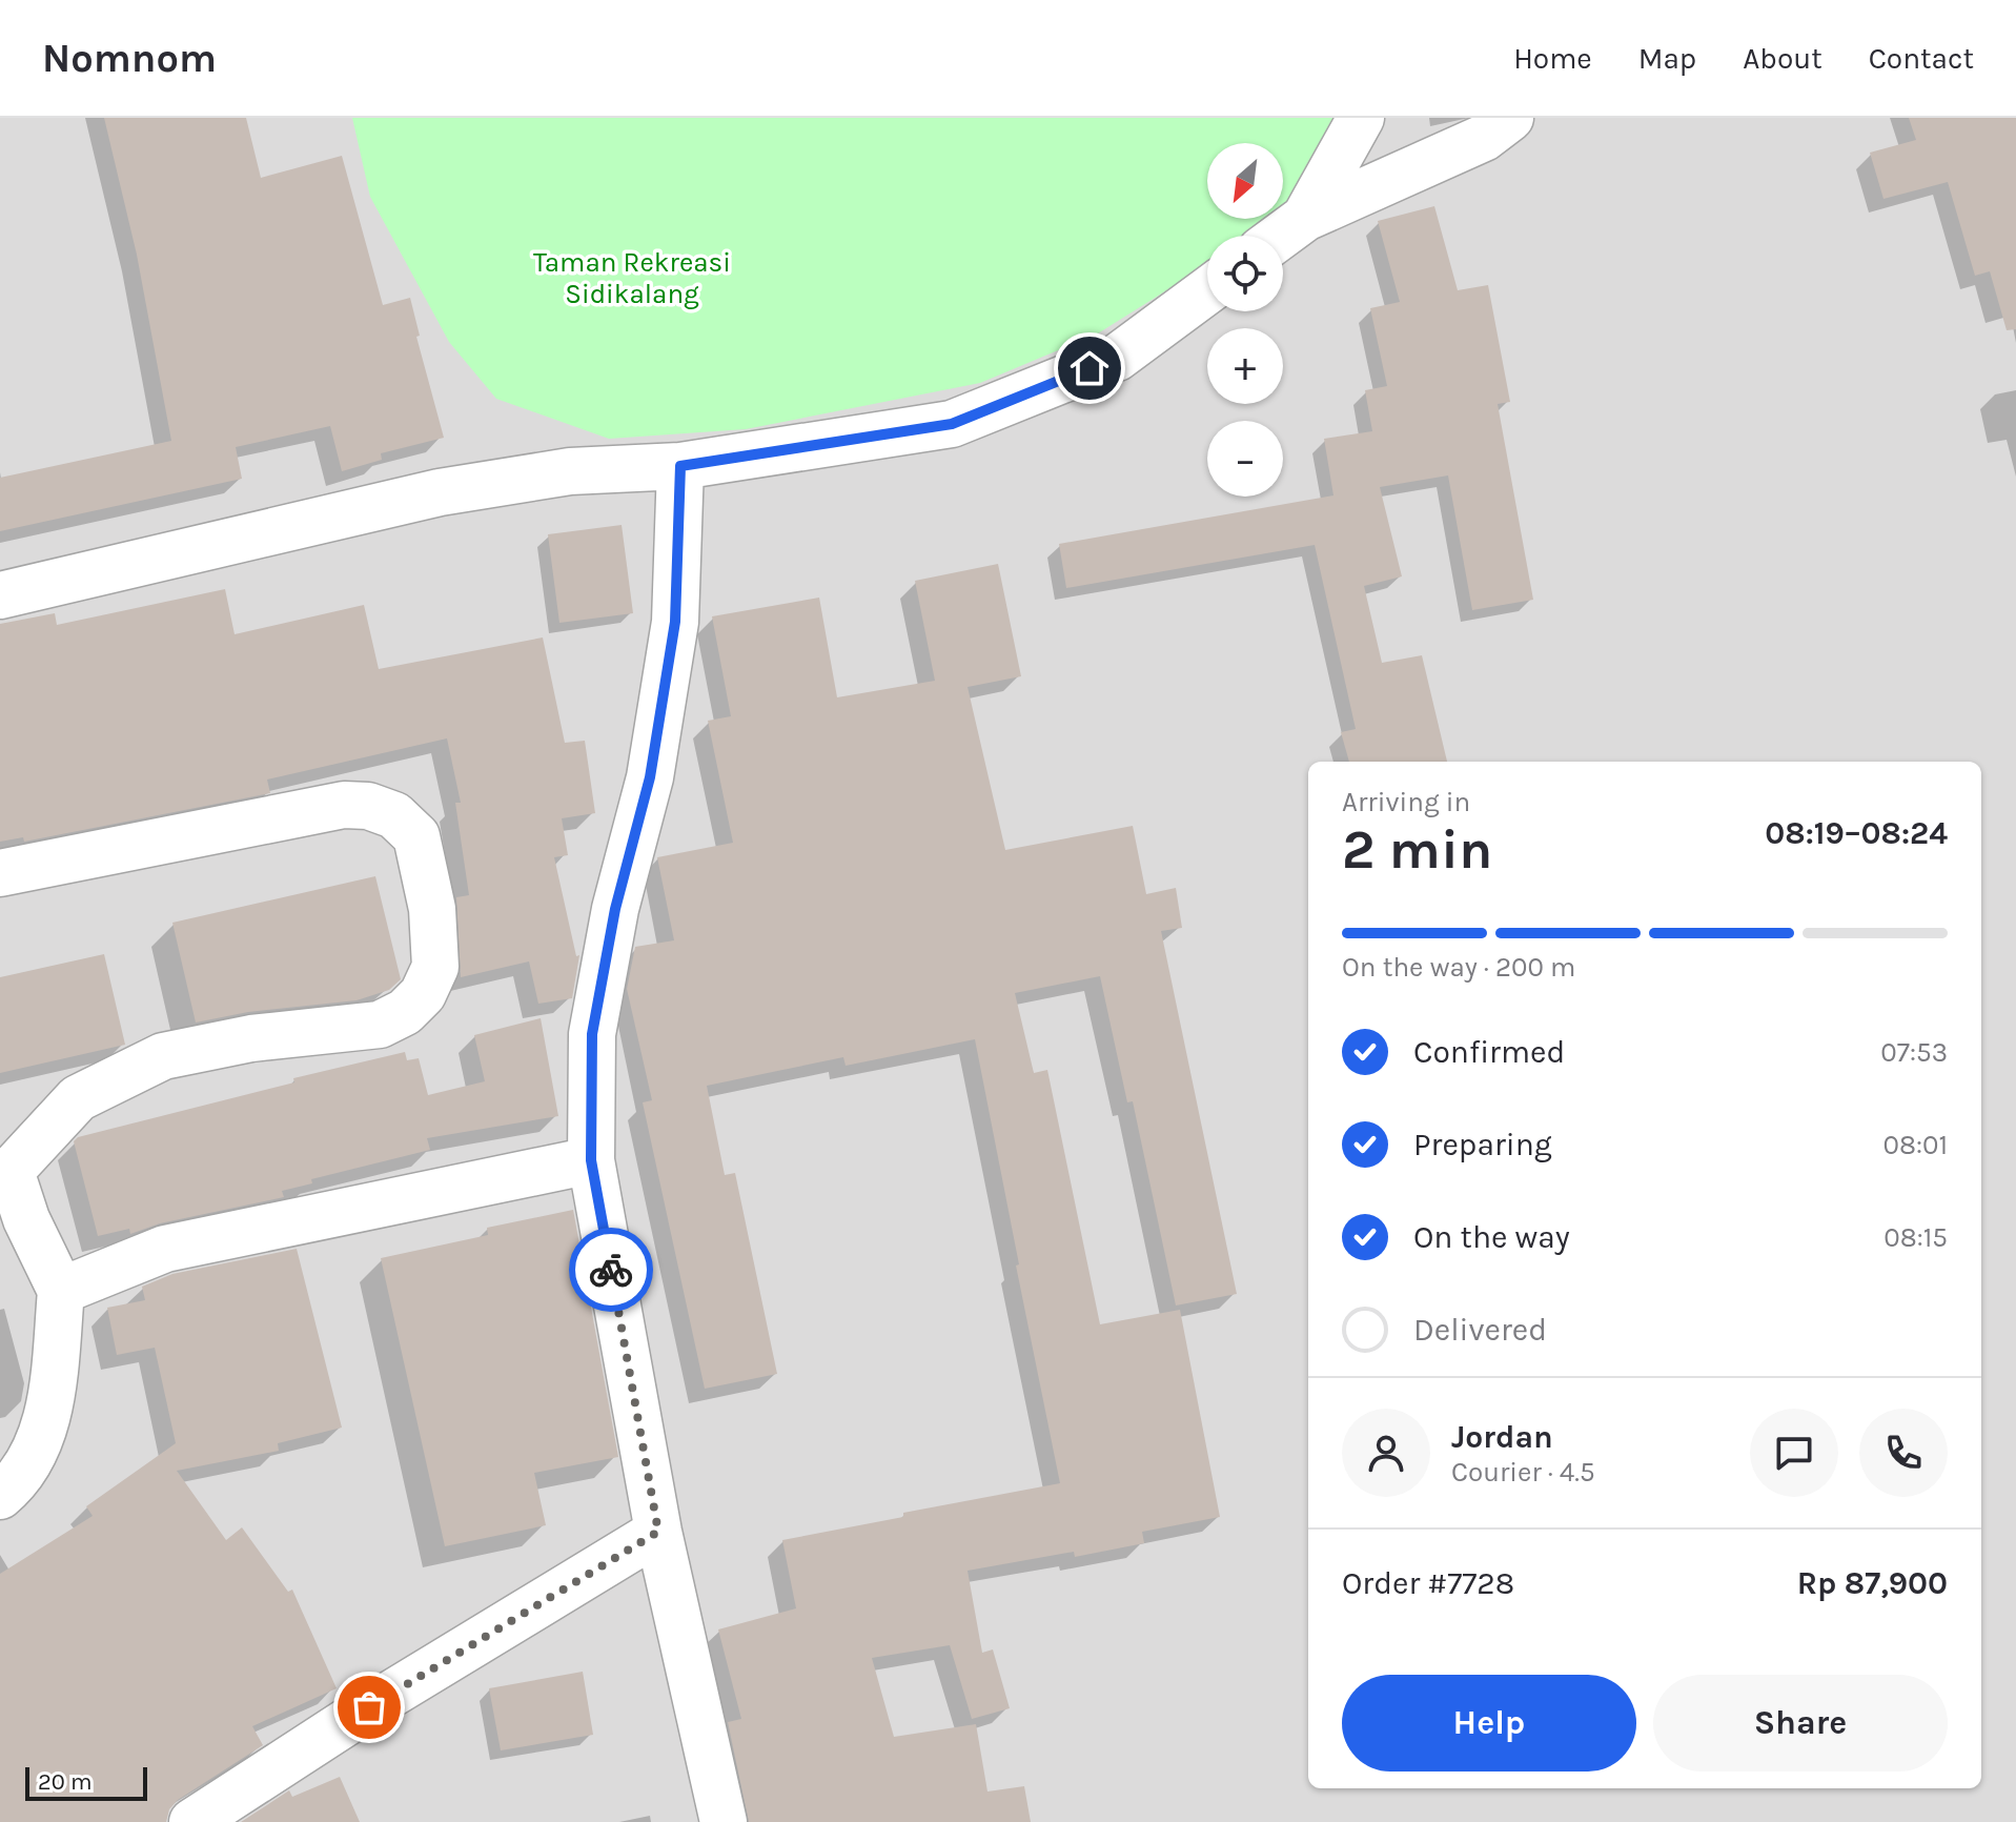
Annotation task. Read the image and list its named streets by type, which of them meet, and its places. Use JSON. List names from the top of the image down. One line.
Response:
{"parks":["Taman Rekreasi Sidikalang"],"scale_bar":"20 m","north":"bottom left","page":{"header":"Nomnom","nav":["Home","Map","About","Contact"],"map_buttons":["+","−"],"heading":["2 min","Arriving in","08:19–08:24"],"panel":["Jordan","Courier · 4.5","Order #7728","Rp 87,900"],"bar":"On the way · 200 m","list":[["Confirmed","07:53"],["Preparing","08:01"],["On the way","08:15"],"Delivered"],"buttons":["Help","Share"],"scale":"20 m"}}
